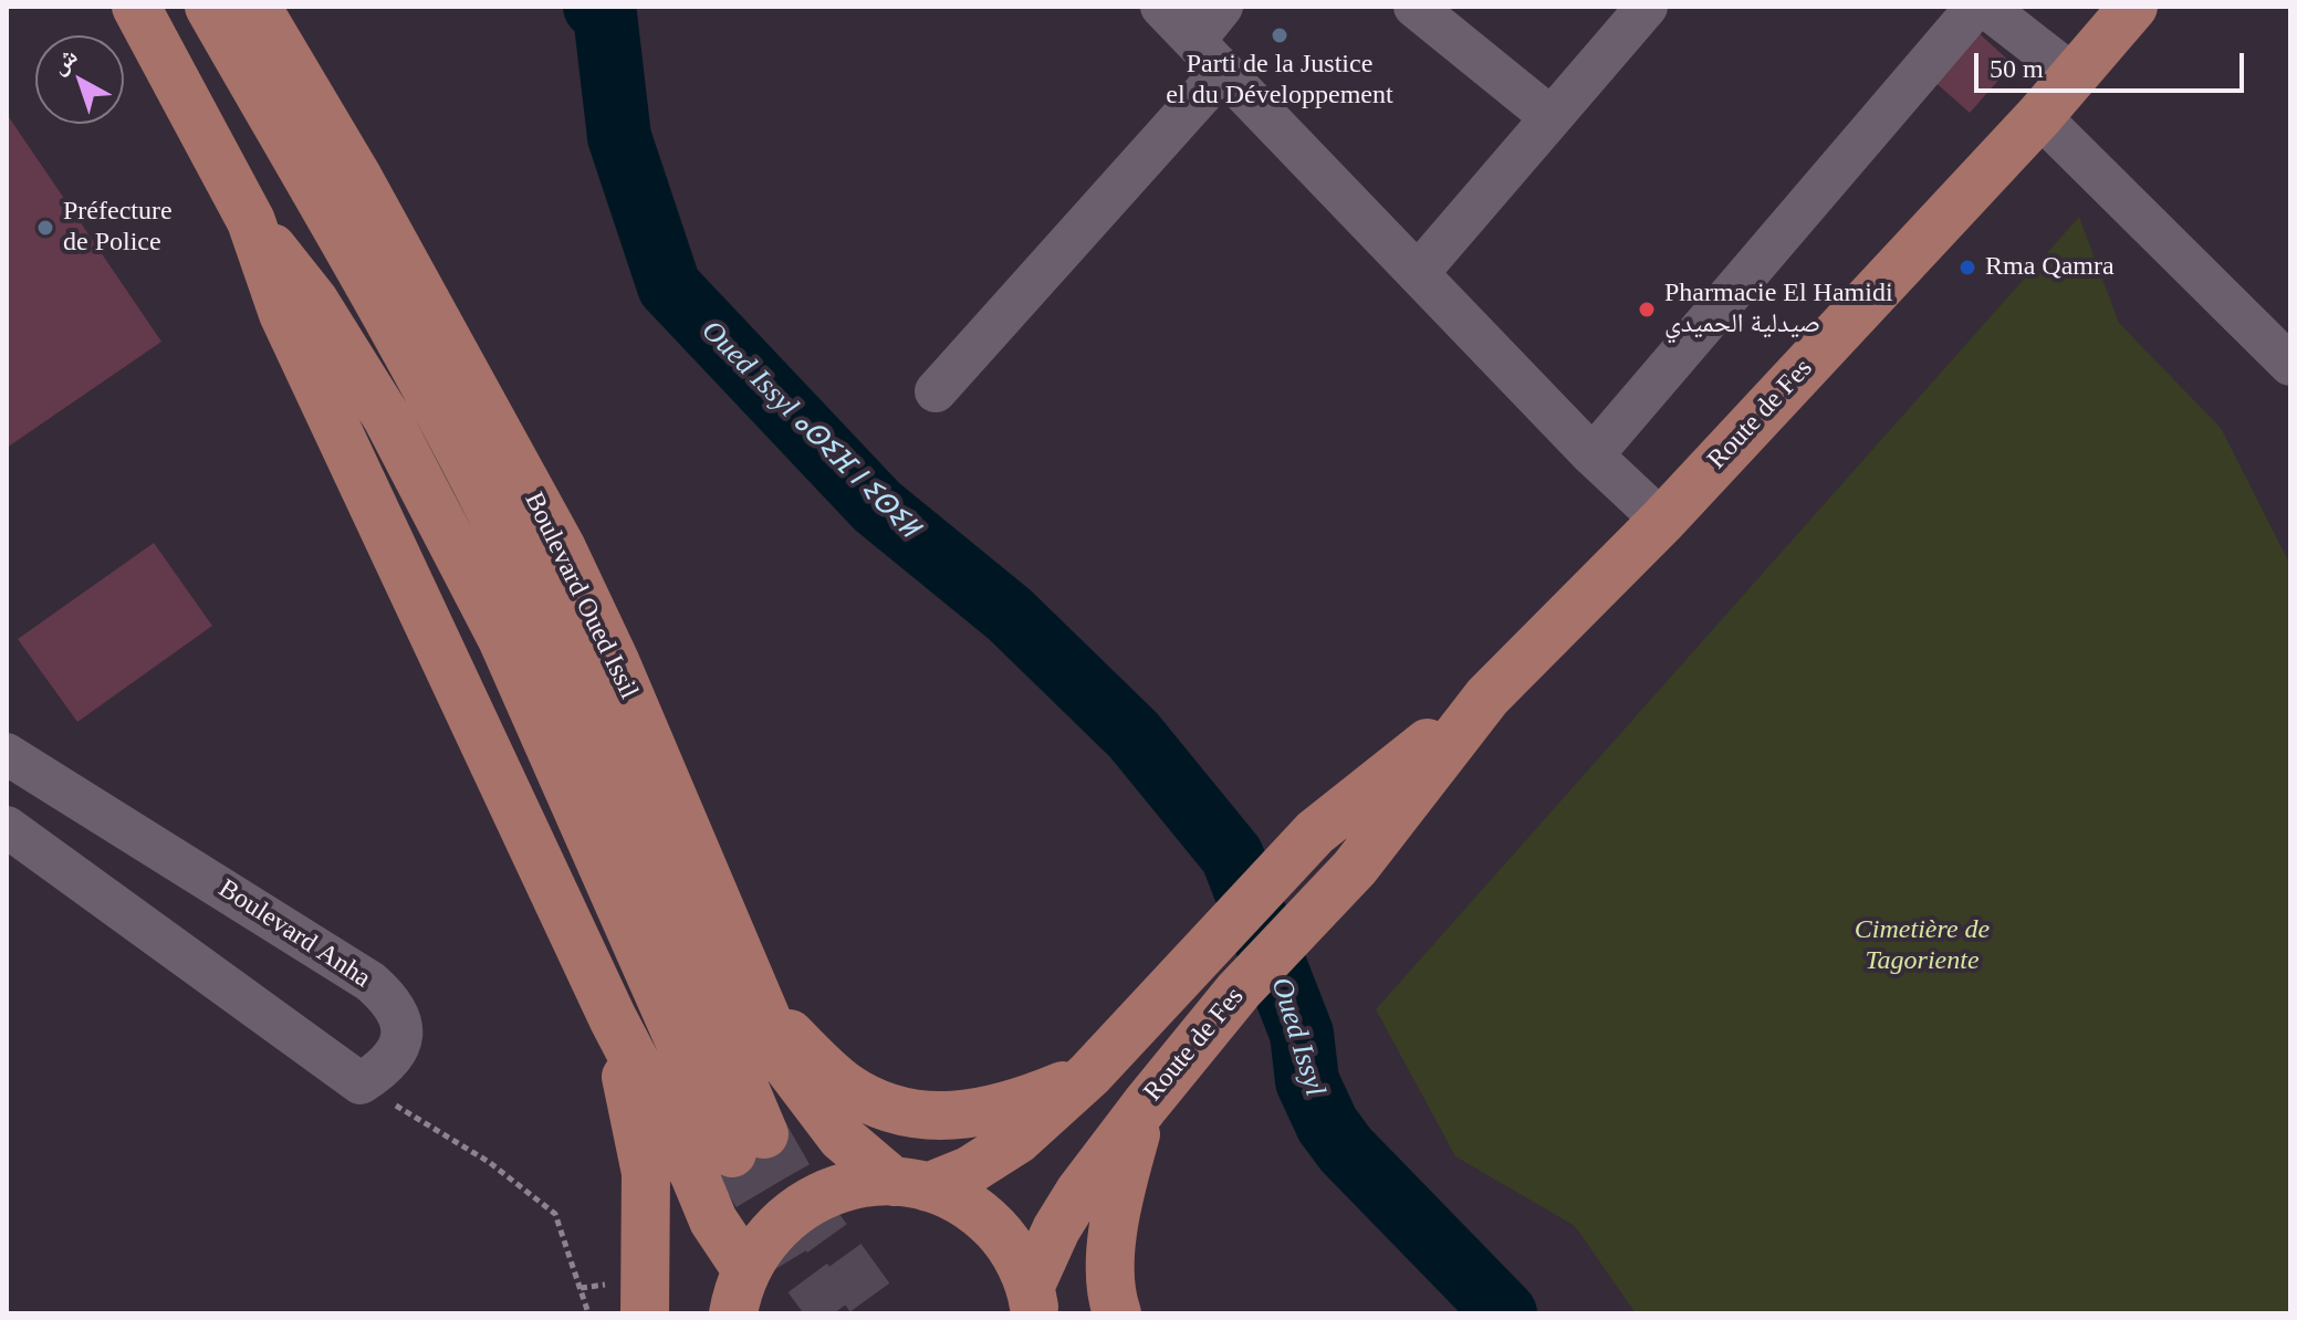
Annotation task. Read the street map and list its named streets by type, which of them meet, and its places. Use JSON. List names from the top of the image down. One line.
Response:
{"streets":{"main road":["Route de Fes","Boulevard Oued Issil"],"street":["Boulevard Anha"]},"crossings":[["Route de Fes","Boulevard Oued Issil"]],"water":["Oued Issyl ⴰⵙⵉⴼ ⵏ ⵉⵙⵉⵍ","Oued Issyl"],"parks":["Cimetière de Tagoriente"],"places":["Parti de la Justice el du Développement","Préfecture de Police","Rma Qamra","Pharmacie El Hamidi صيدلية الحميدي"],"scale_bar":"50 m","north":"top left"}
